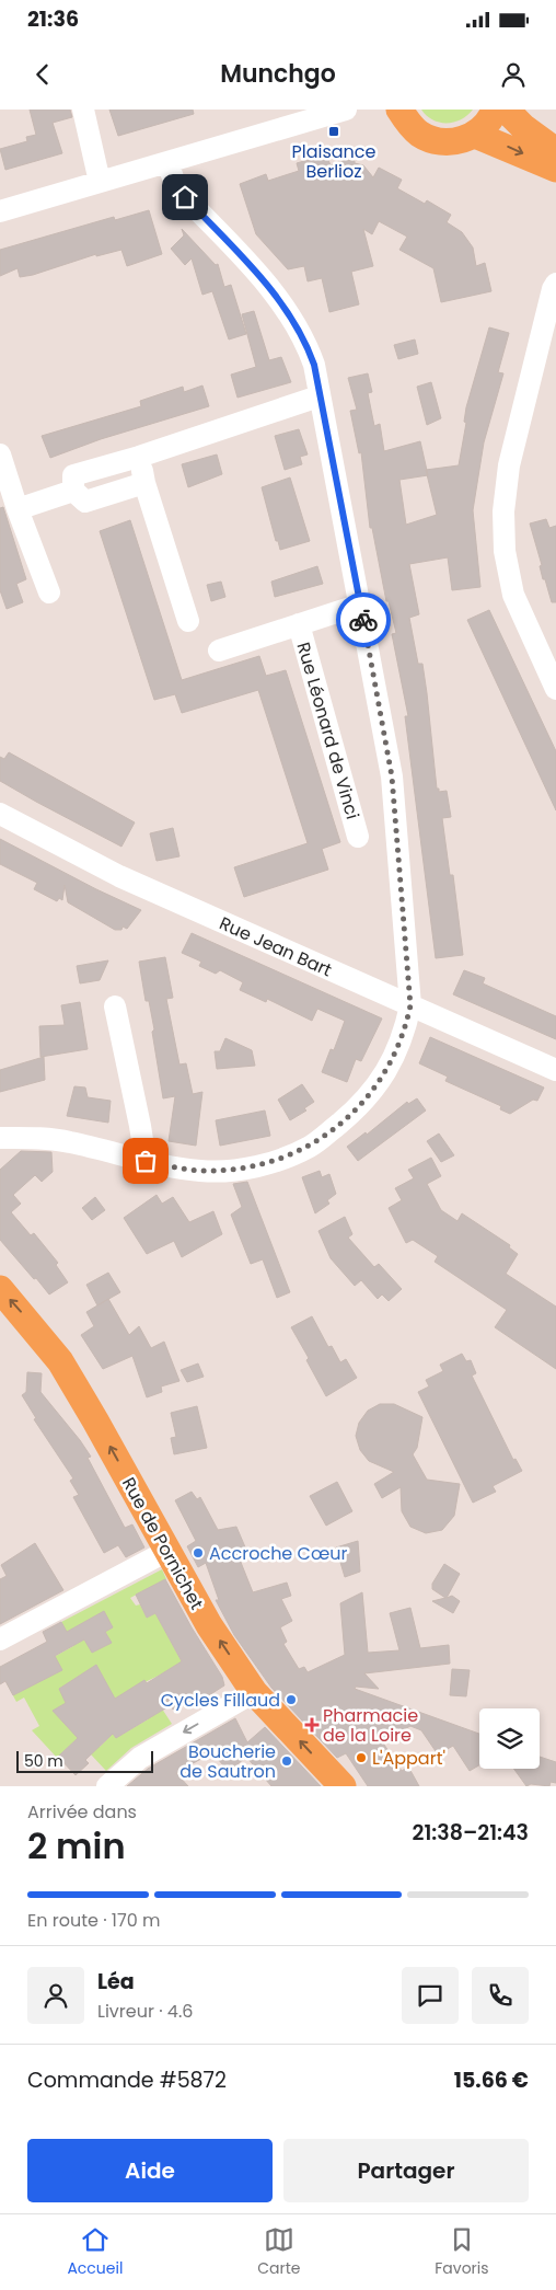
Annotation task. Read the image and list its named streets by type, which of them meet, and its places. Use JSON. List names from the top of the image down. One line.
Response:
{"streets":{"main road":["Rue de Pornichet"],"street":["Rue Léonard de Vinci","Rue Jean Bart"]},"one_way":["Rue de Pornichet"],"places":{"transit":["Plaisance Berlioz"],"other":["Accroche Cœur","Cycles Fillaud","L'Appart'","Boucherie de Sautron"],"health":["Pharmacie de la Loire"]},"scale_bar":"50 m","page":{"status":"21:36","header":"Munchgo","scale":"50 m","heading":["2 min","Arrivée dans","21:38–21:43"],"panel":["Léa","Livreur · 4.6","Commande #5872","15.66 €"],"bar":"En route · 170 m","buttons":["Aide","Partager"],"tabs":["Accueil","Carte","Favoris"]}}
